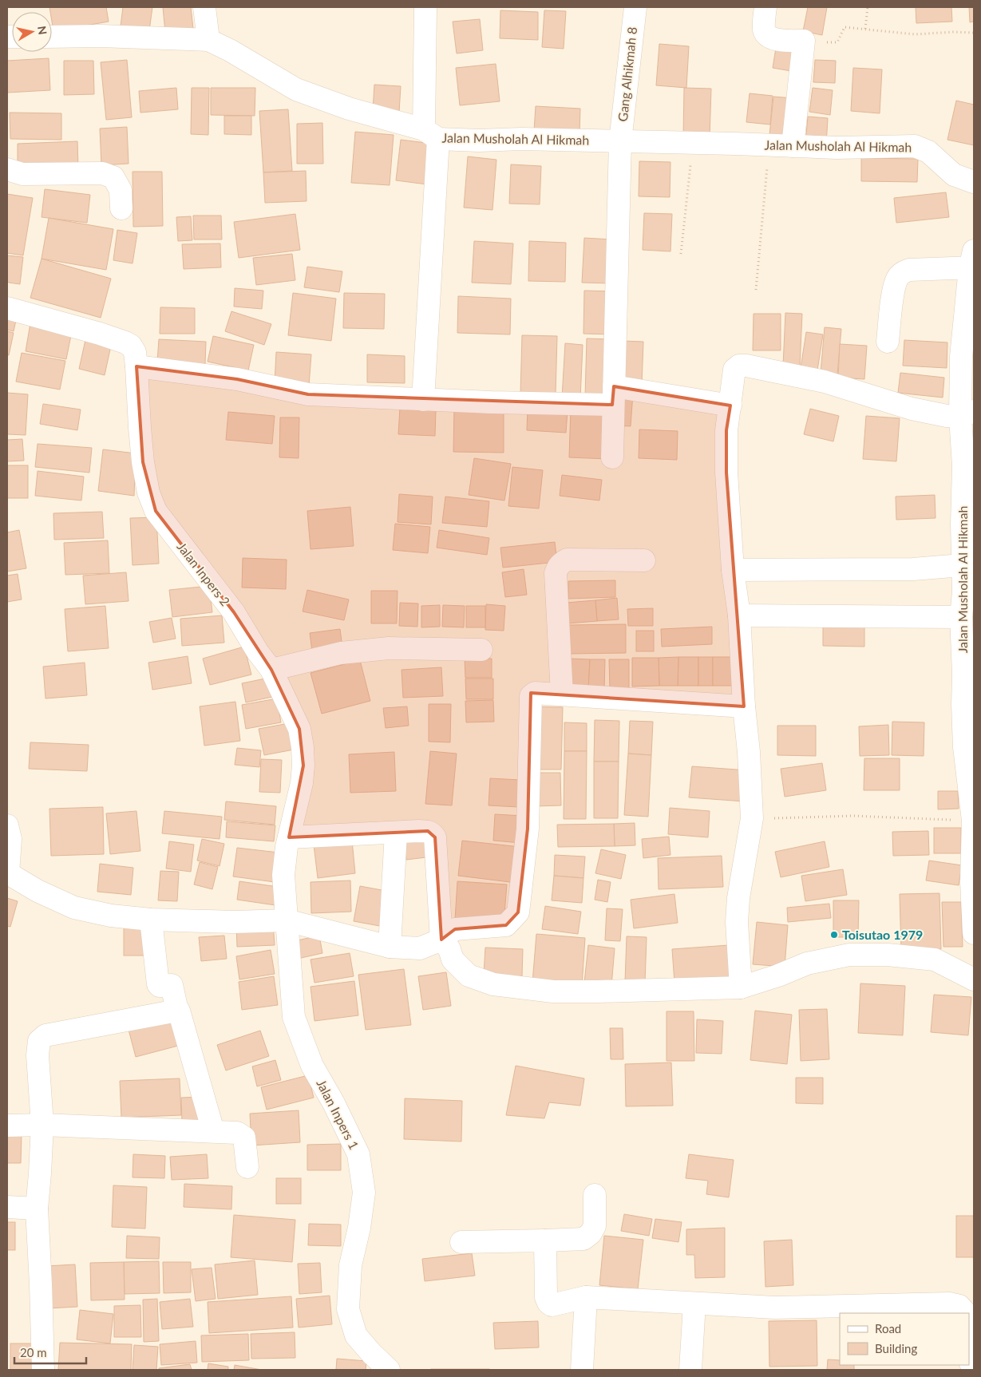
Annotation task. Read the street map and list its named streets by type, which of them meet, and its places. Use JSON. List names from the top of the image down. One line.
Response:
{"streets":{"street":["Gang Alhikmah 8","Jalan Musholah Al Hikmah","Jalan Inpers 2","Jalan Inpers 1"]},"crossings":[["Gang Alhikmah 8","Jalan Musholah Al Hikmah"],["Jalan Inpers 2","Jalan Inpers 1"]],"places":["Toisutao 1979"],"legend":["Road","Building"],"scale_bar":"20 m","north":"right"}
